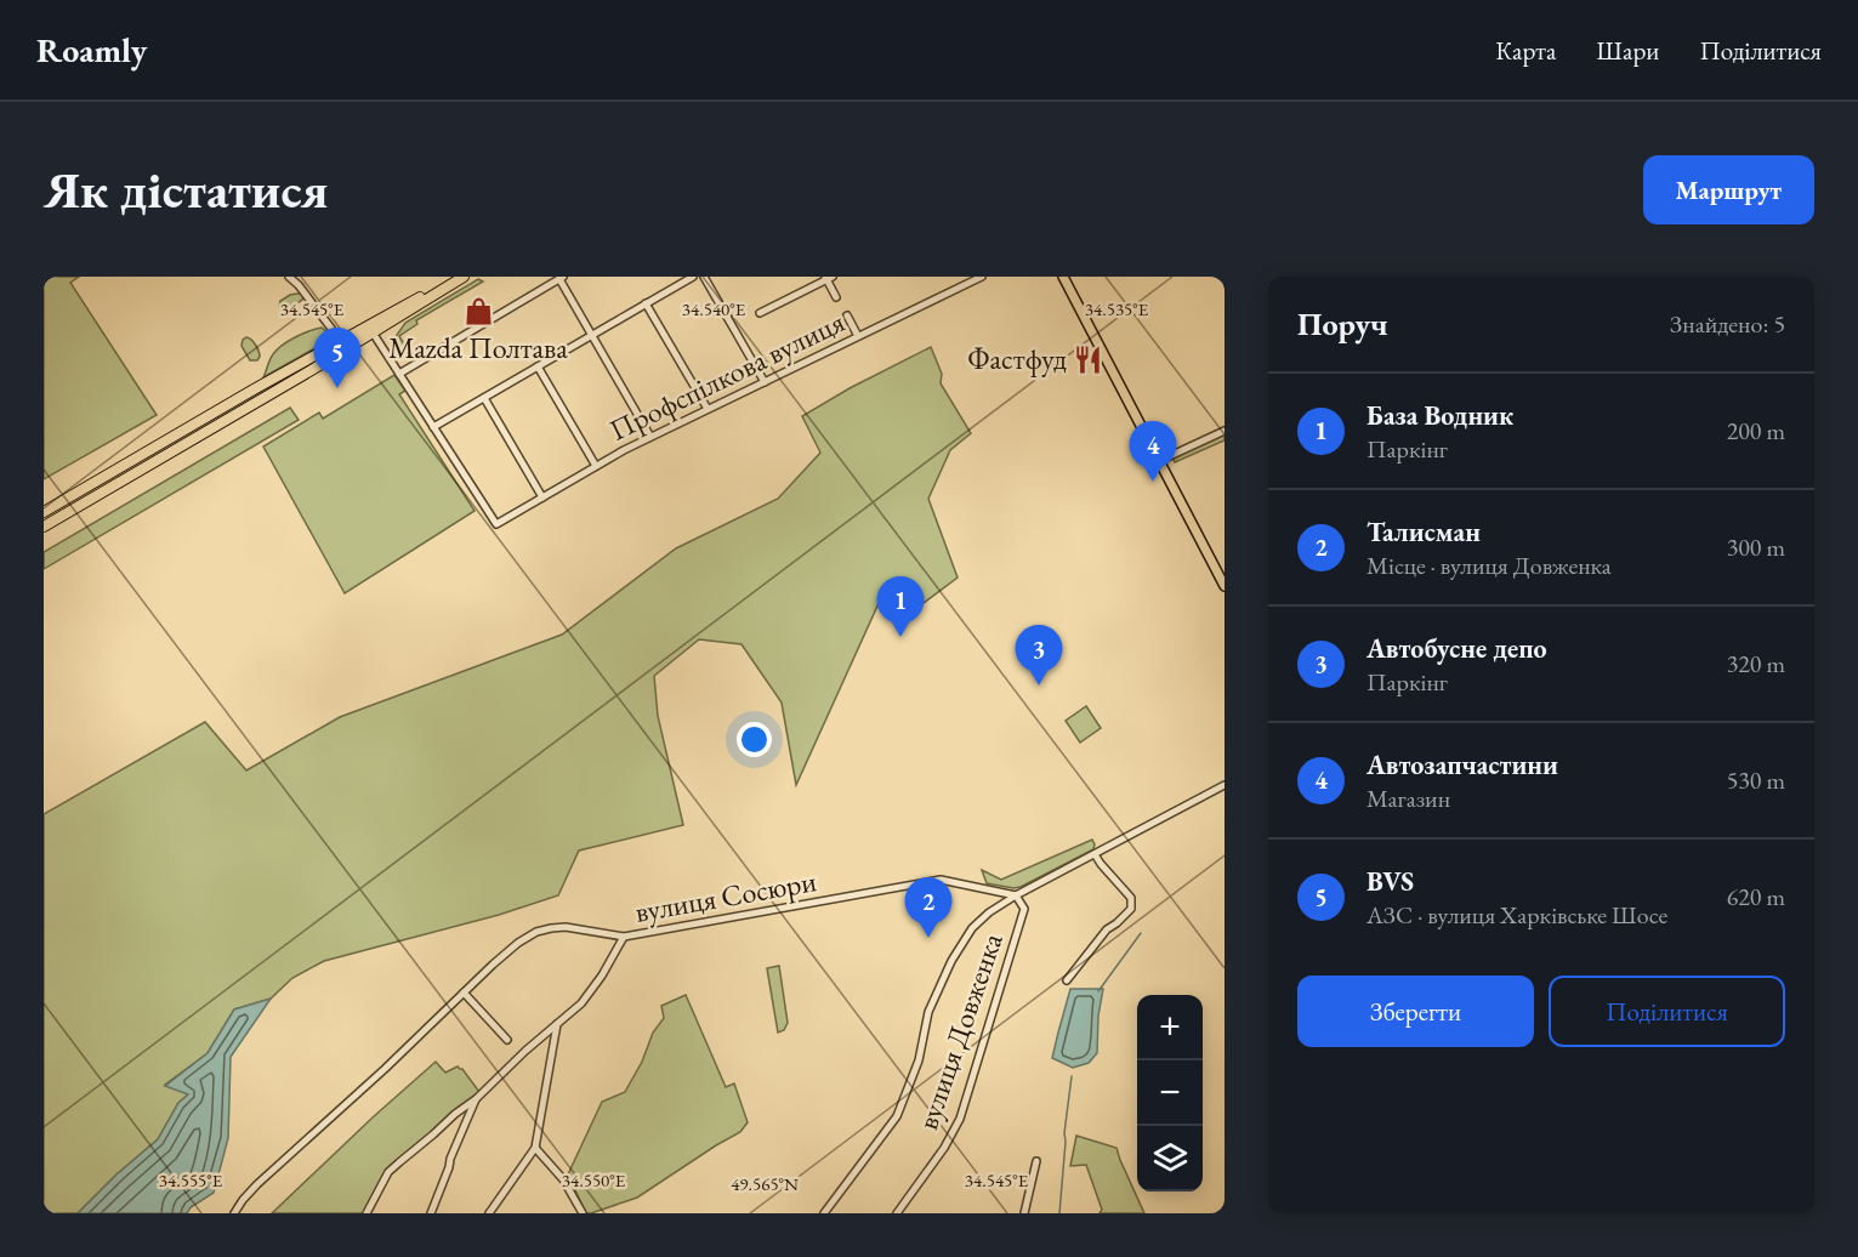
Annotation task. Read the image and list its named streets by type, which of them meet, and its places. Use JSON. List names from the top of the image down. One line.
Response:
{"streets":{"street":["Профспілкова вулиця","вулиця Сосюри","вулиця Довженка"]},"crossings":[["вулиця Сосюри","вулиця Довженка"]],"places":{"shop":["Mazda Полтава"],"restaurant":["Фастфуд"]},"page":{"header":"Roamly","nav":["Карта","Шари","Поділитися"],"buttons":["Маршрут",["Зберегти","Поділитися"]],"title":"Як дістатися","heading":["Поруч","Знайдено: 5"],"pins":["5","4","1","3","2"],"list":[{"mark":"1","name":"База Водник","note":"Паркінг","value":"200 m"},{"mark":"2","name":"Талисман","note":"Місце · вулиця Довженка","value":"300 m"},{"mark":"3","name":"Автобусне депо","note":"Паркінг","value":"320 m"},{"mark":"4","name":"Автозапчастини","note":"Магазин","value":"530 m"},{"mark":"5","name":"BVS","note":"АЗС · вулиця Харківське Шосе","value":"620 m"}],"map_buttons":["+","−"]},"coordinates":["34.545°E","34.540°E","34.535°E","34.555°E","34.550°E","49.565°N"]}
